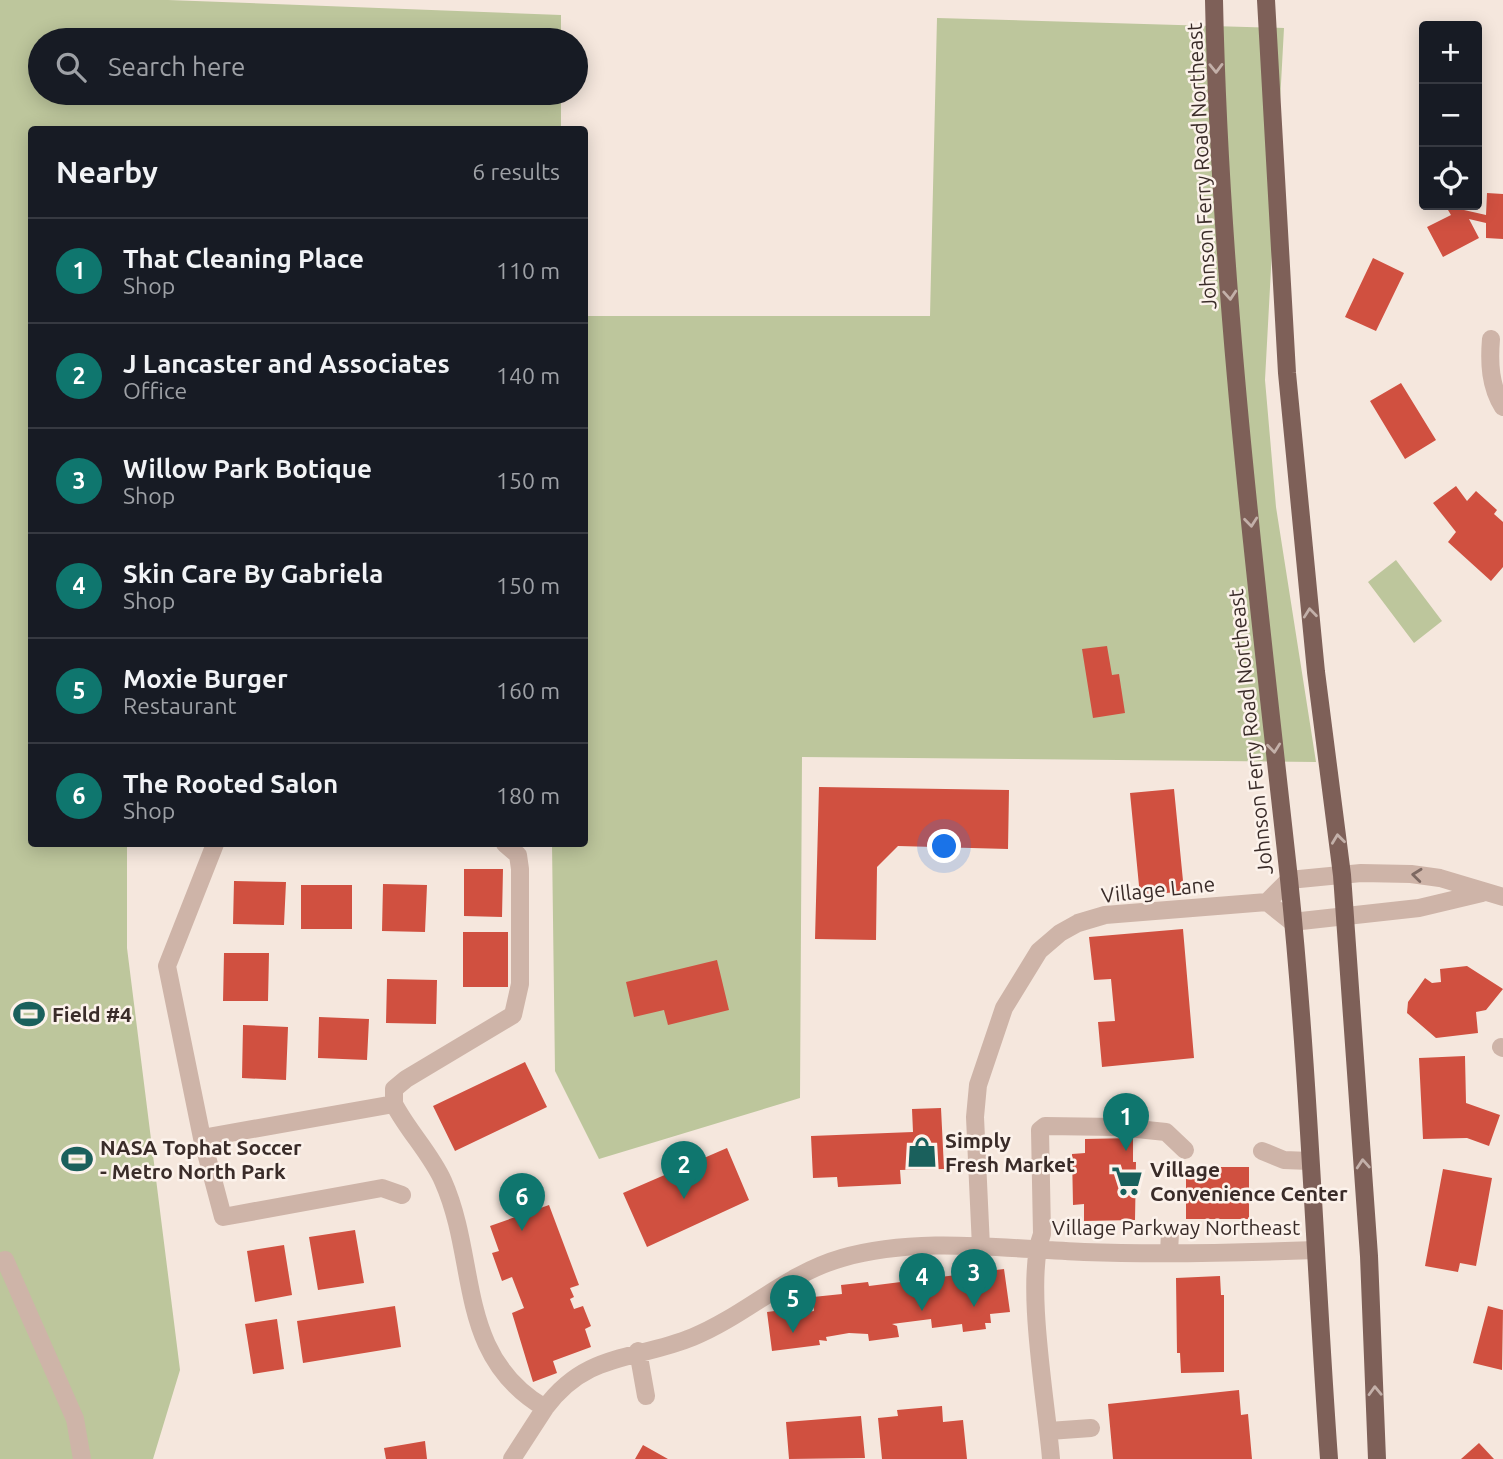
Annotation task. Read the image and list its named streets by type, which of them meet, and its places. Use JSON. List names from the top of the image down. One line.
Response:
{"streets":{"main road":["Johnson Ferry Road Northeast"],"street":["Village Lane","Village Parkway Northeast"]},"crossings":[["Johnson Ferry Road Northeast","Village Parkway Northeast"],["Village Lane","Village Parkway Northeast"]],"places":{"sports":["Field #4","NASA Tophat Soccer - Metro North Park"],"shop":["Simply Fresh Market"],"supermarket":["Village Convenience Center"]},"page":{"map_buttons":["+","−"],"search":"Search here","heading":["Nearby","6 results"],"list":[{"mark":"1","name":"That Cleaning Place","note":"Shop","value":"110 m"},{"mark":"2","name":"J Lancaster and Associates","note":"Office","value":"140 m"},{"mark":"3","name":"Willow Park Botique","note":"Shop","value":"150 m"},{"mark":"4","name":"Skin Care By Gabriela","note":"Shop","value":"150 m"},{"mark":"5","name":"Moxie Burger","note":"Restaurant","value":"160 m"},{"mark":"6","name":"The Rooted Salon","note":"Shop","value":"180 m"}],"pins":["1","2","6","3","4","5"]}}
